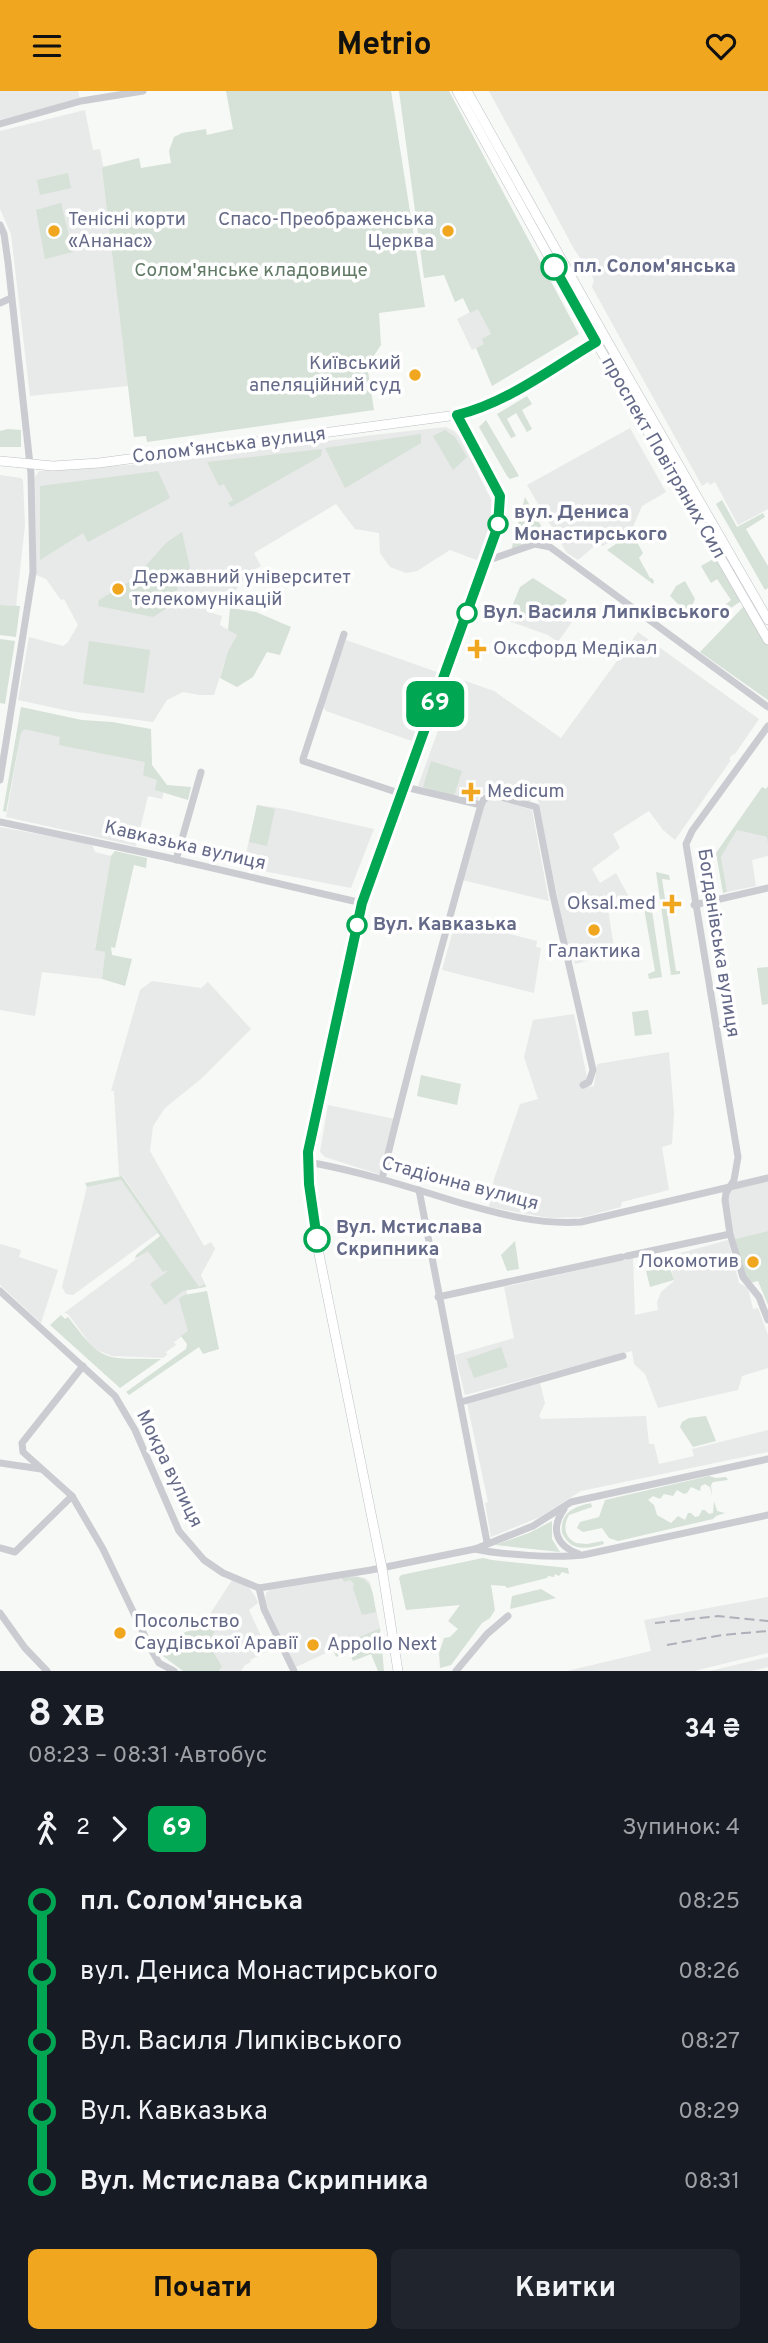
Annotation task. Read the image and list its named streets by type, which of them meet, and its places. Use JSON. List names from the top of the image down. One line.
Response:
{"streets":{"main road":["Соломʼянська вулиця","проспект Повітряних Сил"],"street":["Кавказька вулиця","Богданівська вулиця","Стадіонна вулиця","Мокра вулиця"]},"crossings":[["Соломʼянська вулиця","проспект Повітряних Сил"],["Богданівська вулиця","Стадіонна вулиця"]],"parks":["Солом'янське кладовище"],"places":{"other":["Тенісні корти «Ананас»","Спасо-Преображенська Церква","пл. Солом'янська","Київський апеляційний суд","вул. Дениса Монастирського","Державний університет телекомунікацій","Вул. Василя Липківського","Вул. Кавказька","Галактика","Вул. Мстислава Скрипника","Локомотив","Посольство Саудівської Аравії","Appollo Next"],"health":["Оксфорд Медікал","Medicum","Oksal.med"]},"lines":["bus line 69"],"page":{"header":"Metrio","on_map":"69","heading":["8 хв","08:23 – 08:31 · Автобус","34 ₴"],"legs":["2","69","Зупинок: 4"],"list":[{"name":"пл. Солом'янська","value":"08:25"},{"name":"вул. Дениса Монастирського","value":"08:26"},{"name":"Вул. Василя Липківського","value":"08:27"},{"name":"Вул. Кавказька","value":"08:29"},{"name":"Вул. Мстислава Скрипника","value":"08:31"}],"buttons":["Почати","Квитки"]}}
